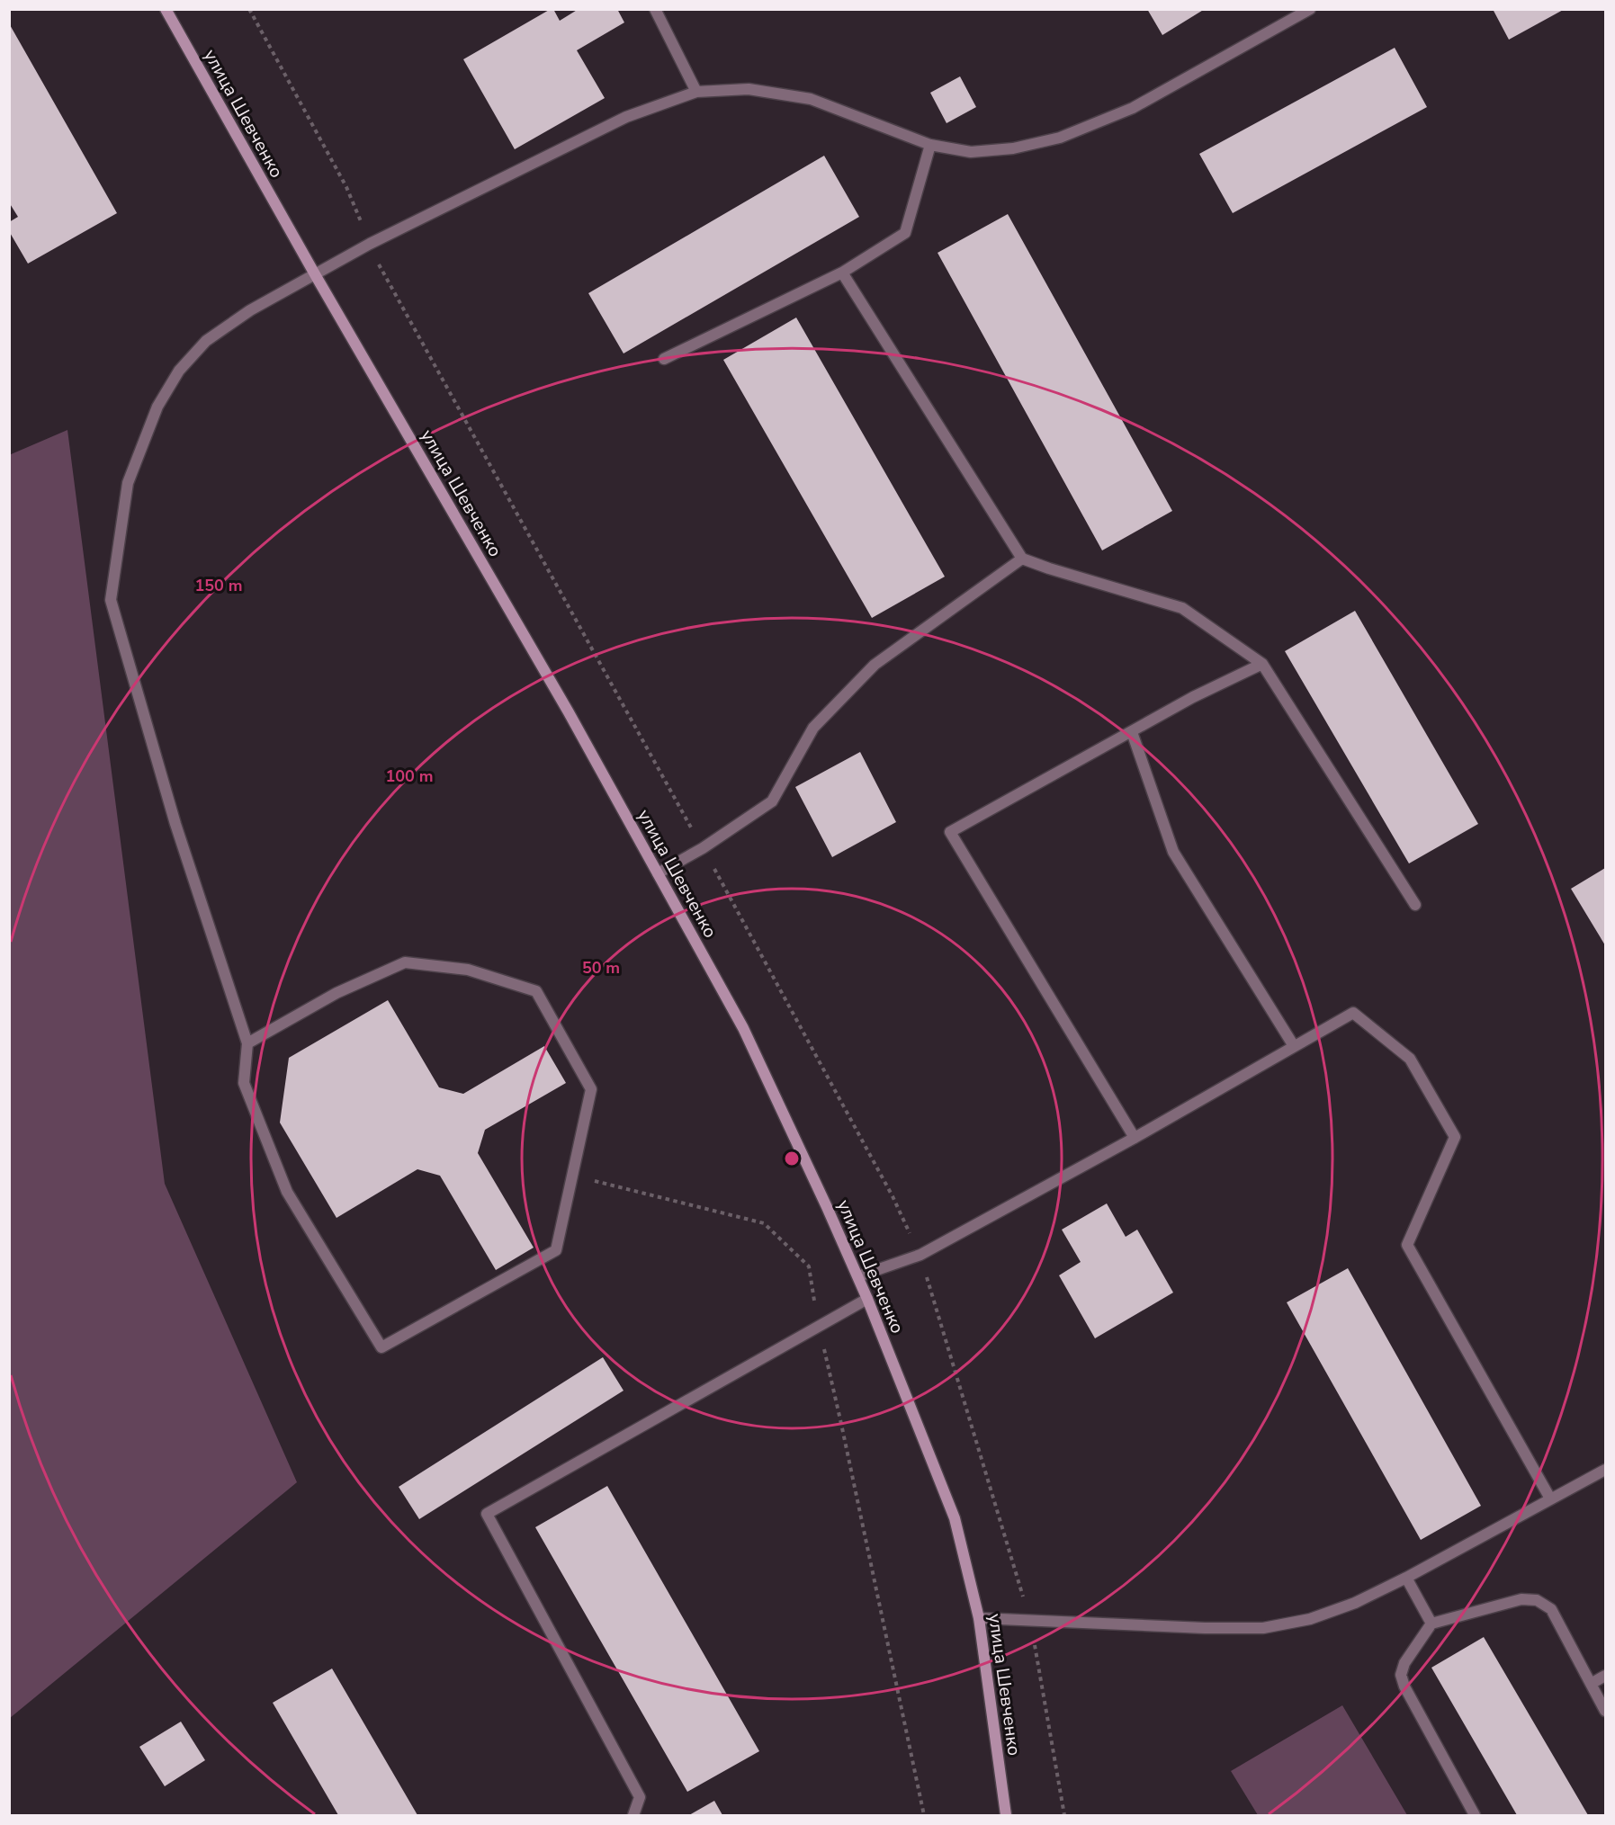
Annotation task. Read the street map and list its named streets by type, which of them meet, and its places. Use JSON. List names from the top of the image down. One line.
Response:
{"streets":{"street":["улица Шевченко"]},"rings":["150 m","100 m","50 m"]}
